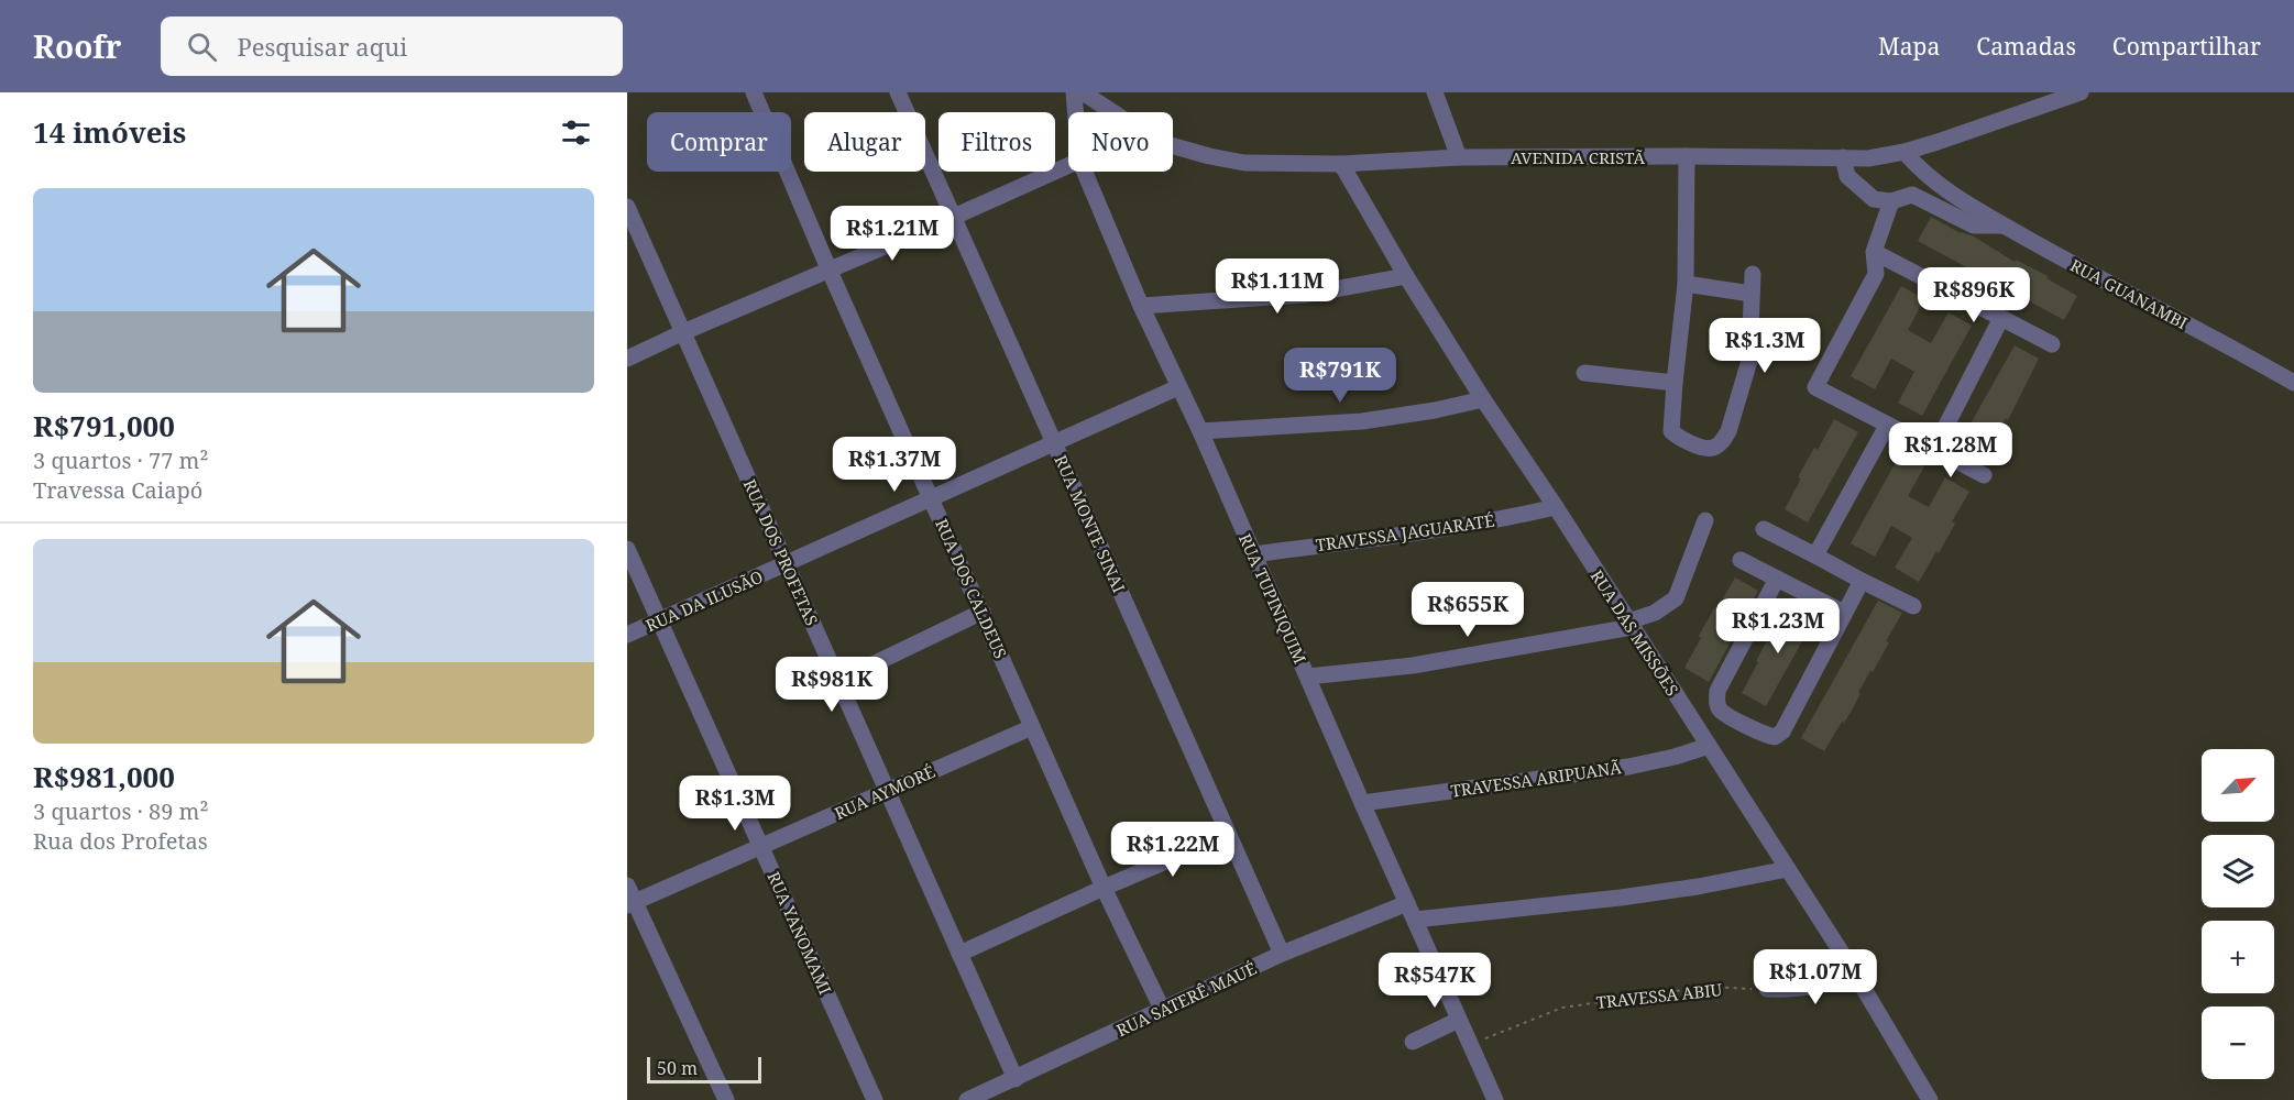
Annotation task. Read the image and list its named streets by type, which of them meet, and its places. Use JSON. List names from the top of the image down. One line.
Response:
{"streets":{"street":["AVENIDA CRISTÃ","RUA GUANAMBI","RUA MONTE SINAI","TRAVESSA JAGUARATÉ","RUA DOS PROFETAS","RUA DOS CALDEUS","RUA TUPINIQUIM","RUA DA ILUSÃO","RUA DAS MISSÕES","TRAVESSA ARIPUANÃ","RUA AYMORÉ","RUA YANOMAMI","RUA SATERÊ MAUÉ"],"path":["TRAVESSA ABIU"]},"crossings":[["AVENIDA CRISTÃ","RUA GUANAMBI"],["AVENIDA CRISTÃ","RUA DAS MISSÕES"],["RUA MONTE SINAI","RUA DA ILUSÃO"],["RUA MONTE SINAI","RUA SATERÊ MAUÉ"],["TRAVESSA JAGUARATÉ","RUA TUPINIQUIM"],["TRAVESSA JAGUARATÉ","RUA DAS MISSÕES"],["RUA DOS PROFETAS","RUA DA ILUSÃO"],["RUA DOS PROFETAS","RUA AYMORÉ"],["RUA DOS PROFETAS","RUA SATERÊ MAUÉ"],["RUA DOS CALDEUS","RUA DA ILUSÃO"],["RUA DOS CALDEUS","RUA AYMORÉ"],["RUA DOS CALDEUS","RUA SATERÊ MAUÉ"],["RUA TUPINIQUIM","RUA DA ILUSÃO"],["RUA TUPINIQUIM","TRAVESSA ARIPUANÃ"],["RUA TUPINIQUIM","TRAVESSA ABIU"],["RUA TUPINIQUIM","RUA SATERÊ MAUÉ"],["RUA DA ILUSÃO","RUA YANOMAMI"],["RUA DAS MISSÕES","TRAVESSA ARIPUANÃ"],["RUA AYMORÉ","RUA YANOMAMI"]],"scale_bar":"50 m","north":"top right","page":{"header":"Roofr","search":"Pesquisar aqui","nav":["Mapa","Camadas","Compartilhar"],"heading":"14 imóveis","chip":["Comprar","Alugar","Filtros","Novo"],"list":[{"name":"R$791,000","note":"3 quartos · 77 m² · Travessa Caiapó"},{"name":"R$981,000","note":"3 quartos · 89 m² · Rua dos Profetas"}],"price":["R$1.21M","R$1.11M","R$896K","R$1.3M","R$791K","R$1.28M","R$1.37M","R$655K","R$1.23M","R$981K","R$1.3M","R$1.22M","R$1.07M","R$547K"],"map_buttons":["+","−"],"scale":"50 m"}}
